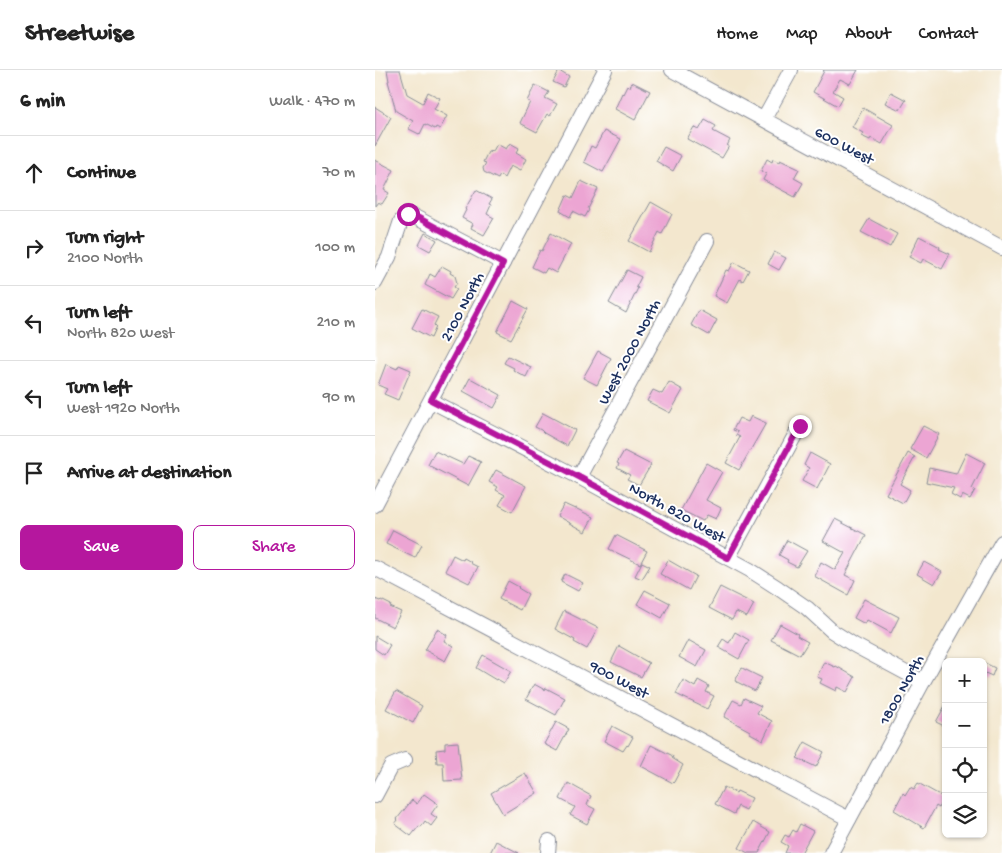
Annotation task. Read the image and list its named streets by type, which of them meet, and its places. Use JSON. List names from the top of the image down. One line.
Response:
{"streets":{"street":["600 West","2100 North","West 2000 North","North 820 West","900 West","1800 North"]},"crossings":[["2100 North","North 820 West"],["West 2000 North","North 820 West"],["North 820 West","1800 North"],["900 West","1800 North"]],"page":{"header":"Streetwise","nav":["Home","Map","About","Contact"],"heading":["6 min","Walk · 470 m"],"list":[["Continue","70 m"],["Turn right","2100 North","100 m"],["Turn left","North 820 West","210 m"],["Turn left","West 1920 North","90 m"],"Arrive at destination"],"buttons":["Save","Share"],"map_buttons":["+","−"]}}
